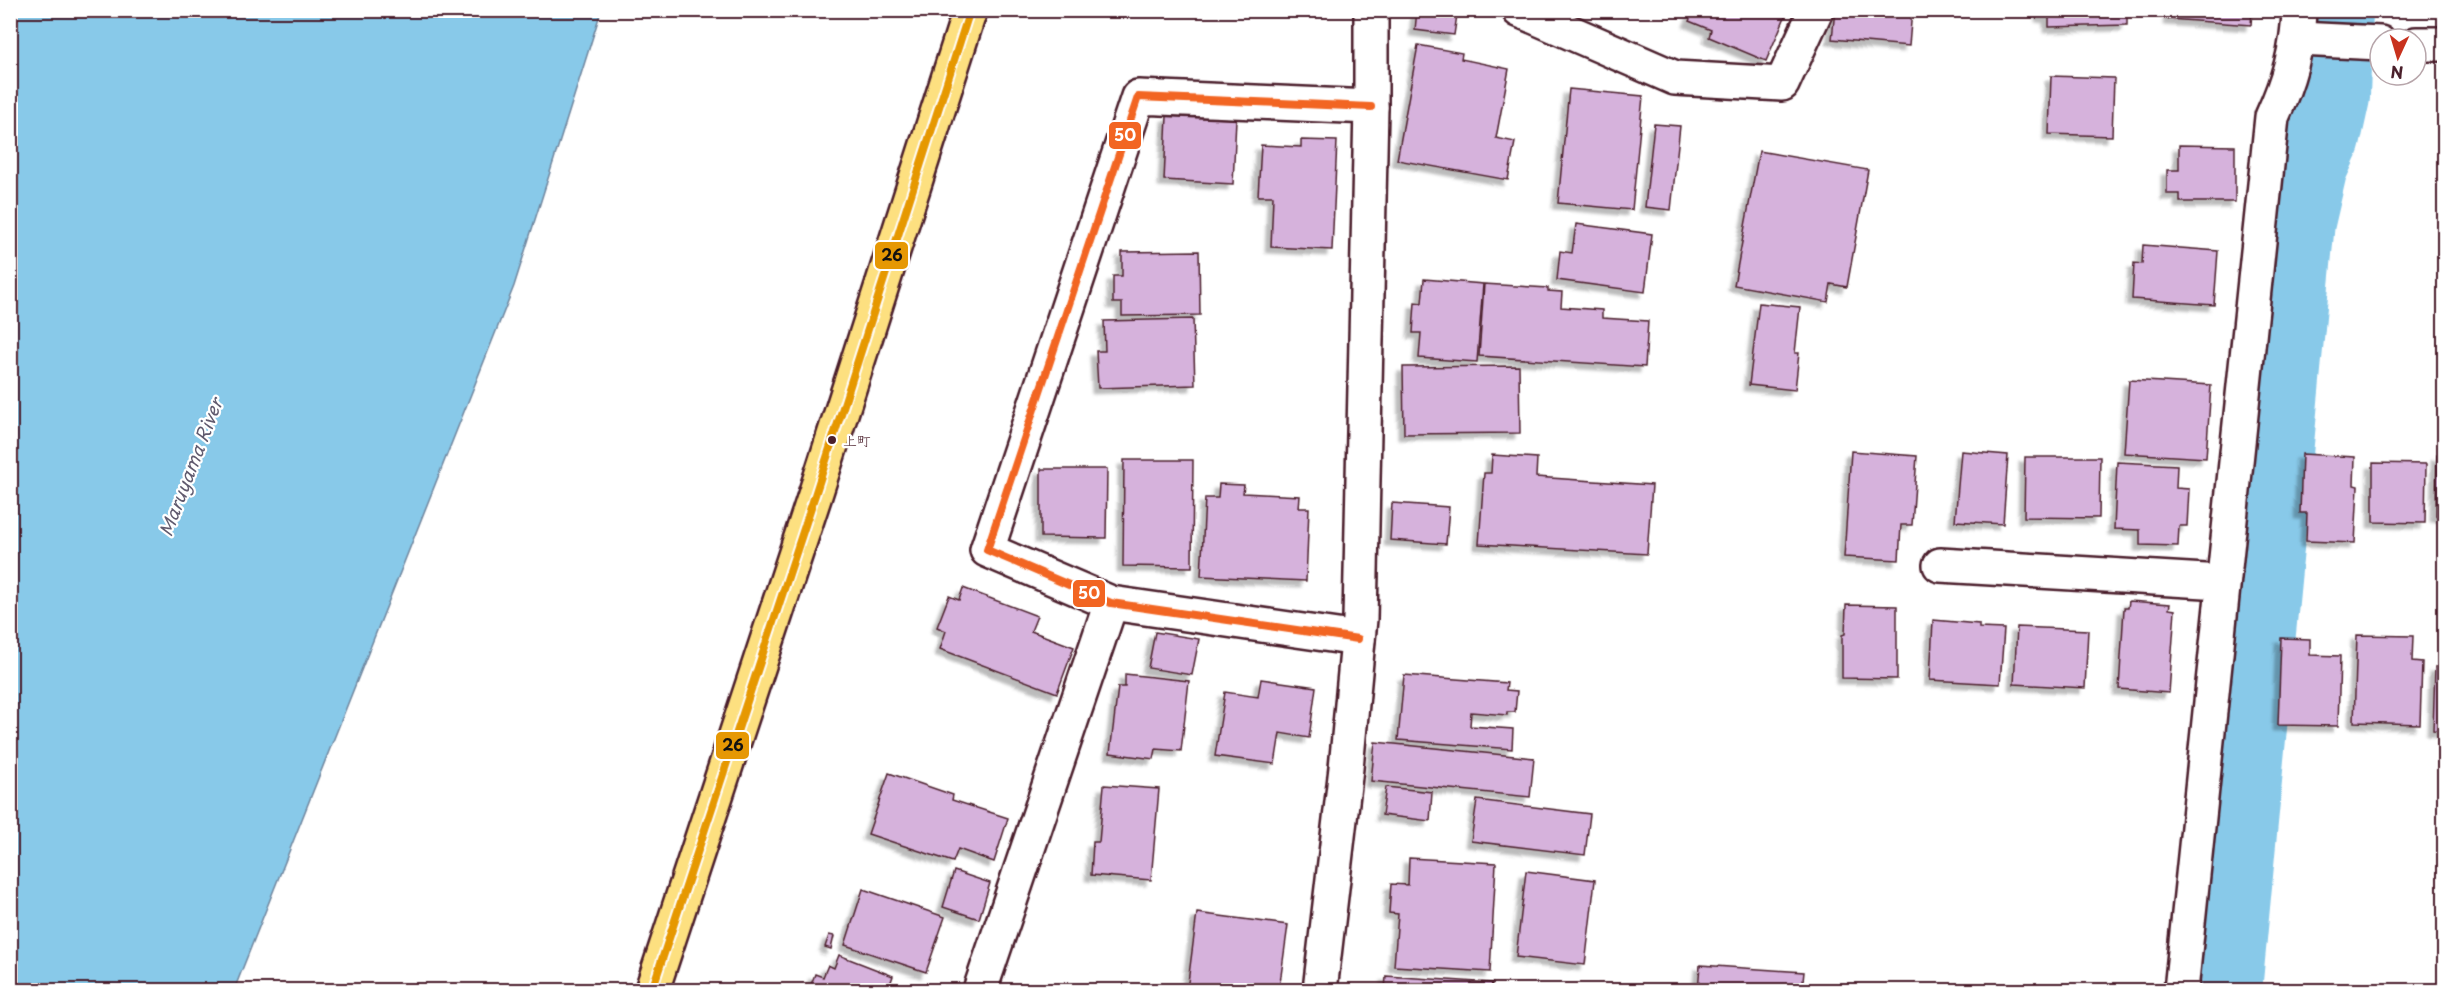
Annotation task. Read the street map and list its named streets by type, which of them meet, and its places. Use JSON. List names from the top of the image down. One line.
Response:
{"water":["Maruyama River"],"places":["上町"],"lines":["transit line 26","transit line 50"],"north":"bottom"}
